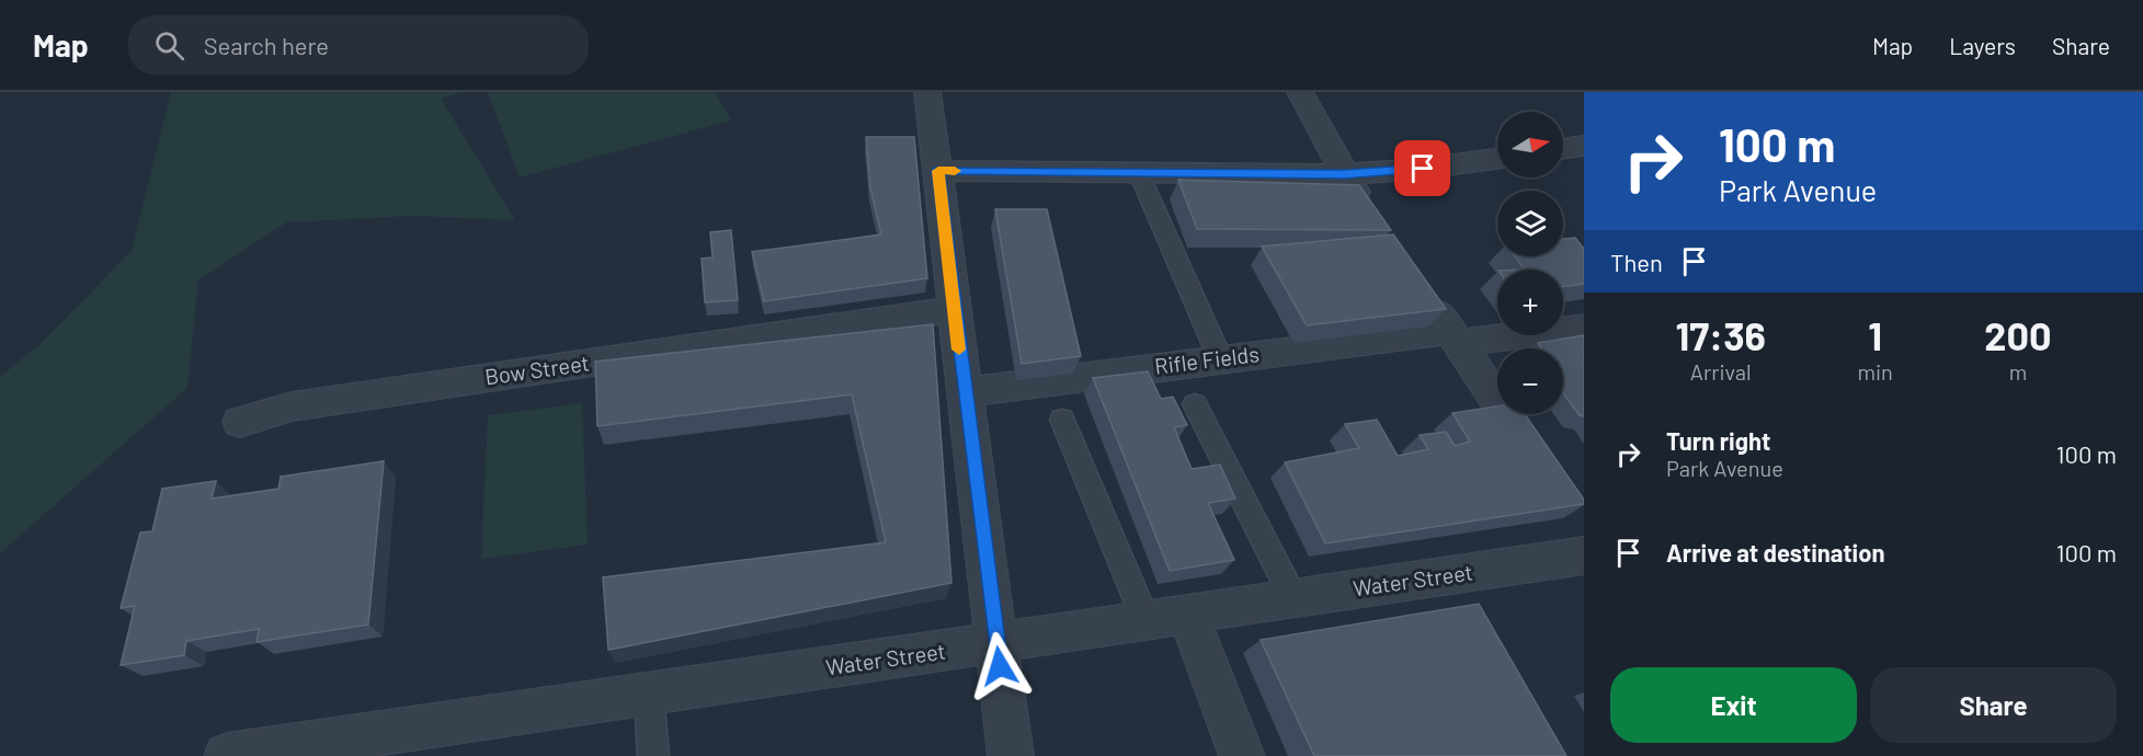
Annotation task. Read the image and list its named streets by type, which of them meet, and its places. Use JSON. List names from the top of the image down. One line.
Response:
{"streets":{"street":["Rifle Fields","Bow Street","Water Street"]},"north":"right","page":{"header":"Map","search":"Search here","nav":["Map","Layers","Share"],"turn":["100 m","Park Avenue"],"map_buttons":["+","−"],"then":"Then","eta":["17:36","Arrival","1","min","200","m"],"list":[{"name":"Turn right","note":"Park Avenue","value":"100 m"},{"name":"Arrive at destination","value":"100 m"}],"buttons":["Exit","Share"]}}
